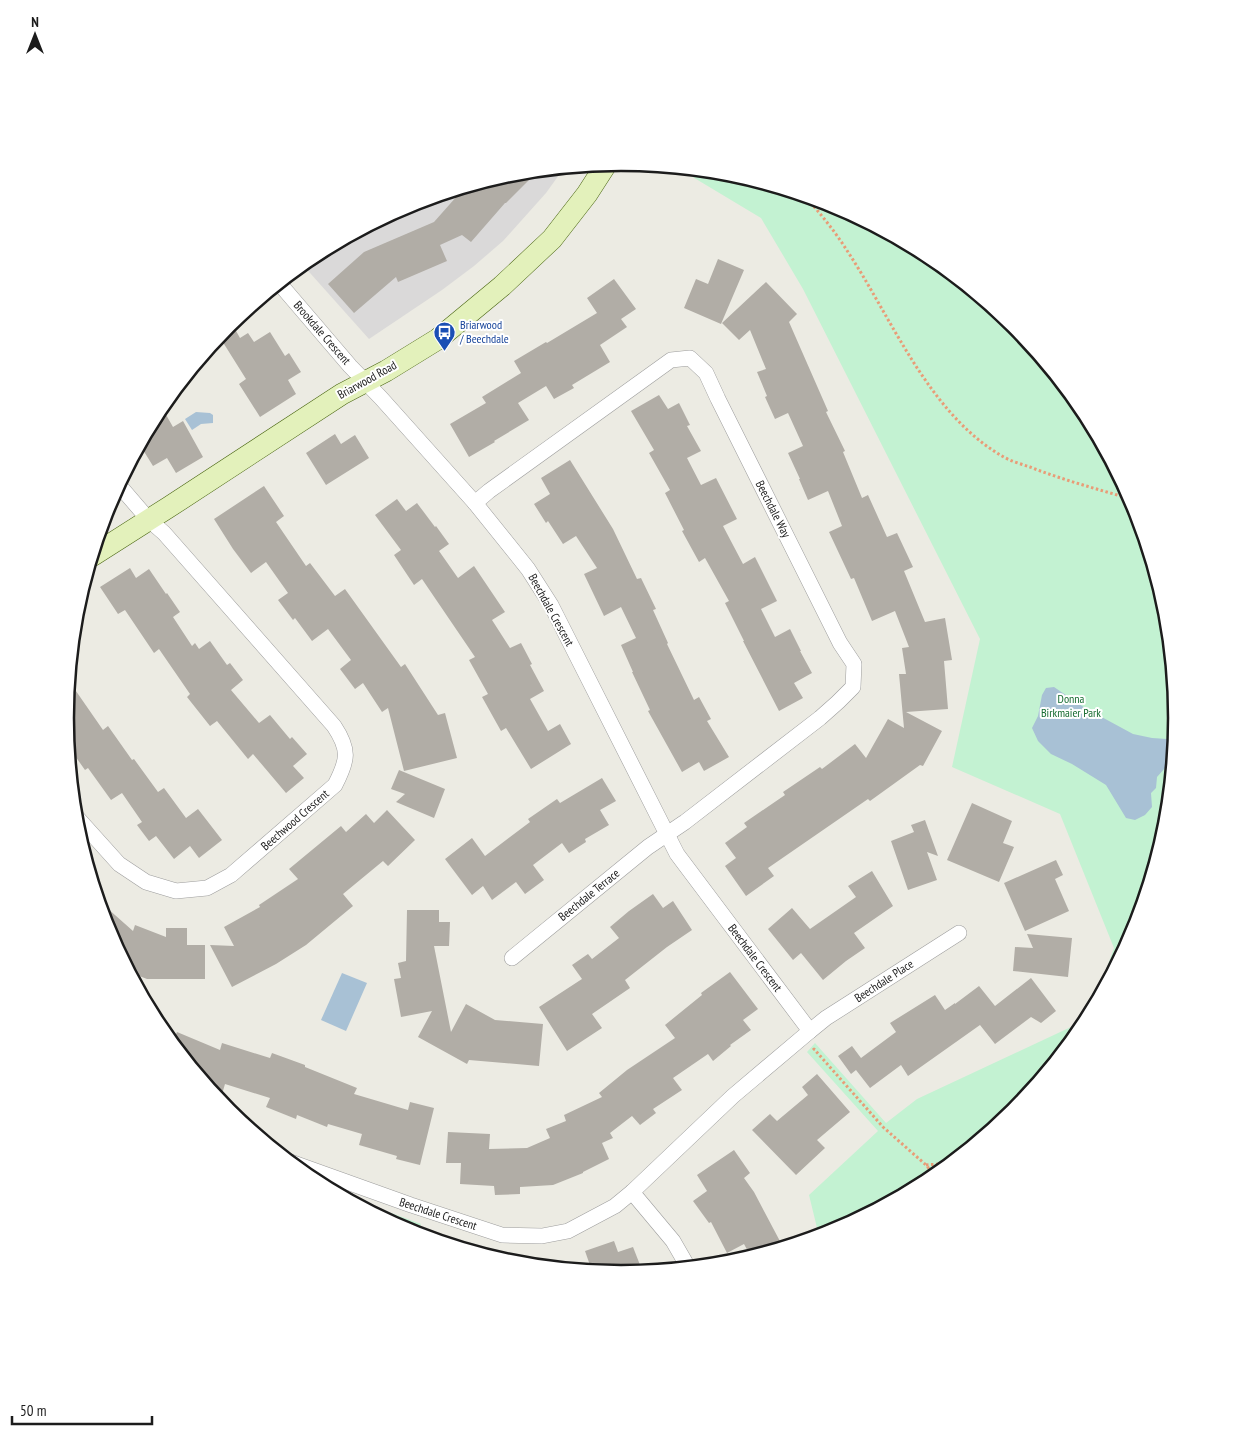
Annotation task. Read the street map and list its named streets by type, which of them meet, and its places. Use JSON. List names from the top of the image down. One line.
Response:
{"streets":{"street":["Brookdale Crescent","Briarwood Road","Beechdale Way","Beechdale Crescent","Beechwood Crescent","Beechdale Terrace","Beechdale Place"]},"crossings":[["Brookdale Crescent","Briarwood Road"],["Brookdale Crescent","Beechdale Crescent"],["Briarwood Road","Beechdale Crescent"],["Briarwood Road","Beechwood Crescent"],["Beechdale Way","Beechdale Crescent"],["Beechdale Way","Beechdale Terrace"],["Beechdale Crescent","Beechdale Terrace"],["Beechdale Crescent","Beechdale Place"]],"parks":["Donna Birkmaier Park"],"places":{"bus stop":["Briarwood / Beechdale"]},"scale_bar":"50 m","north":"top"}
